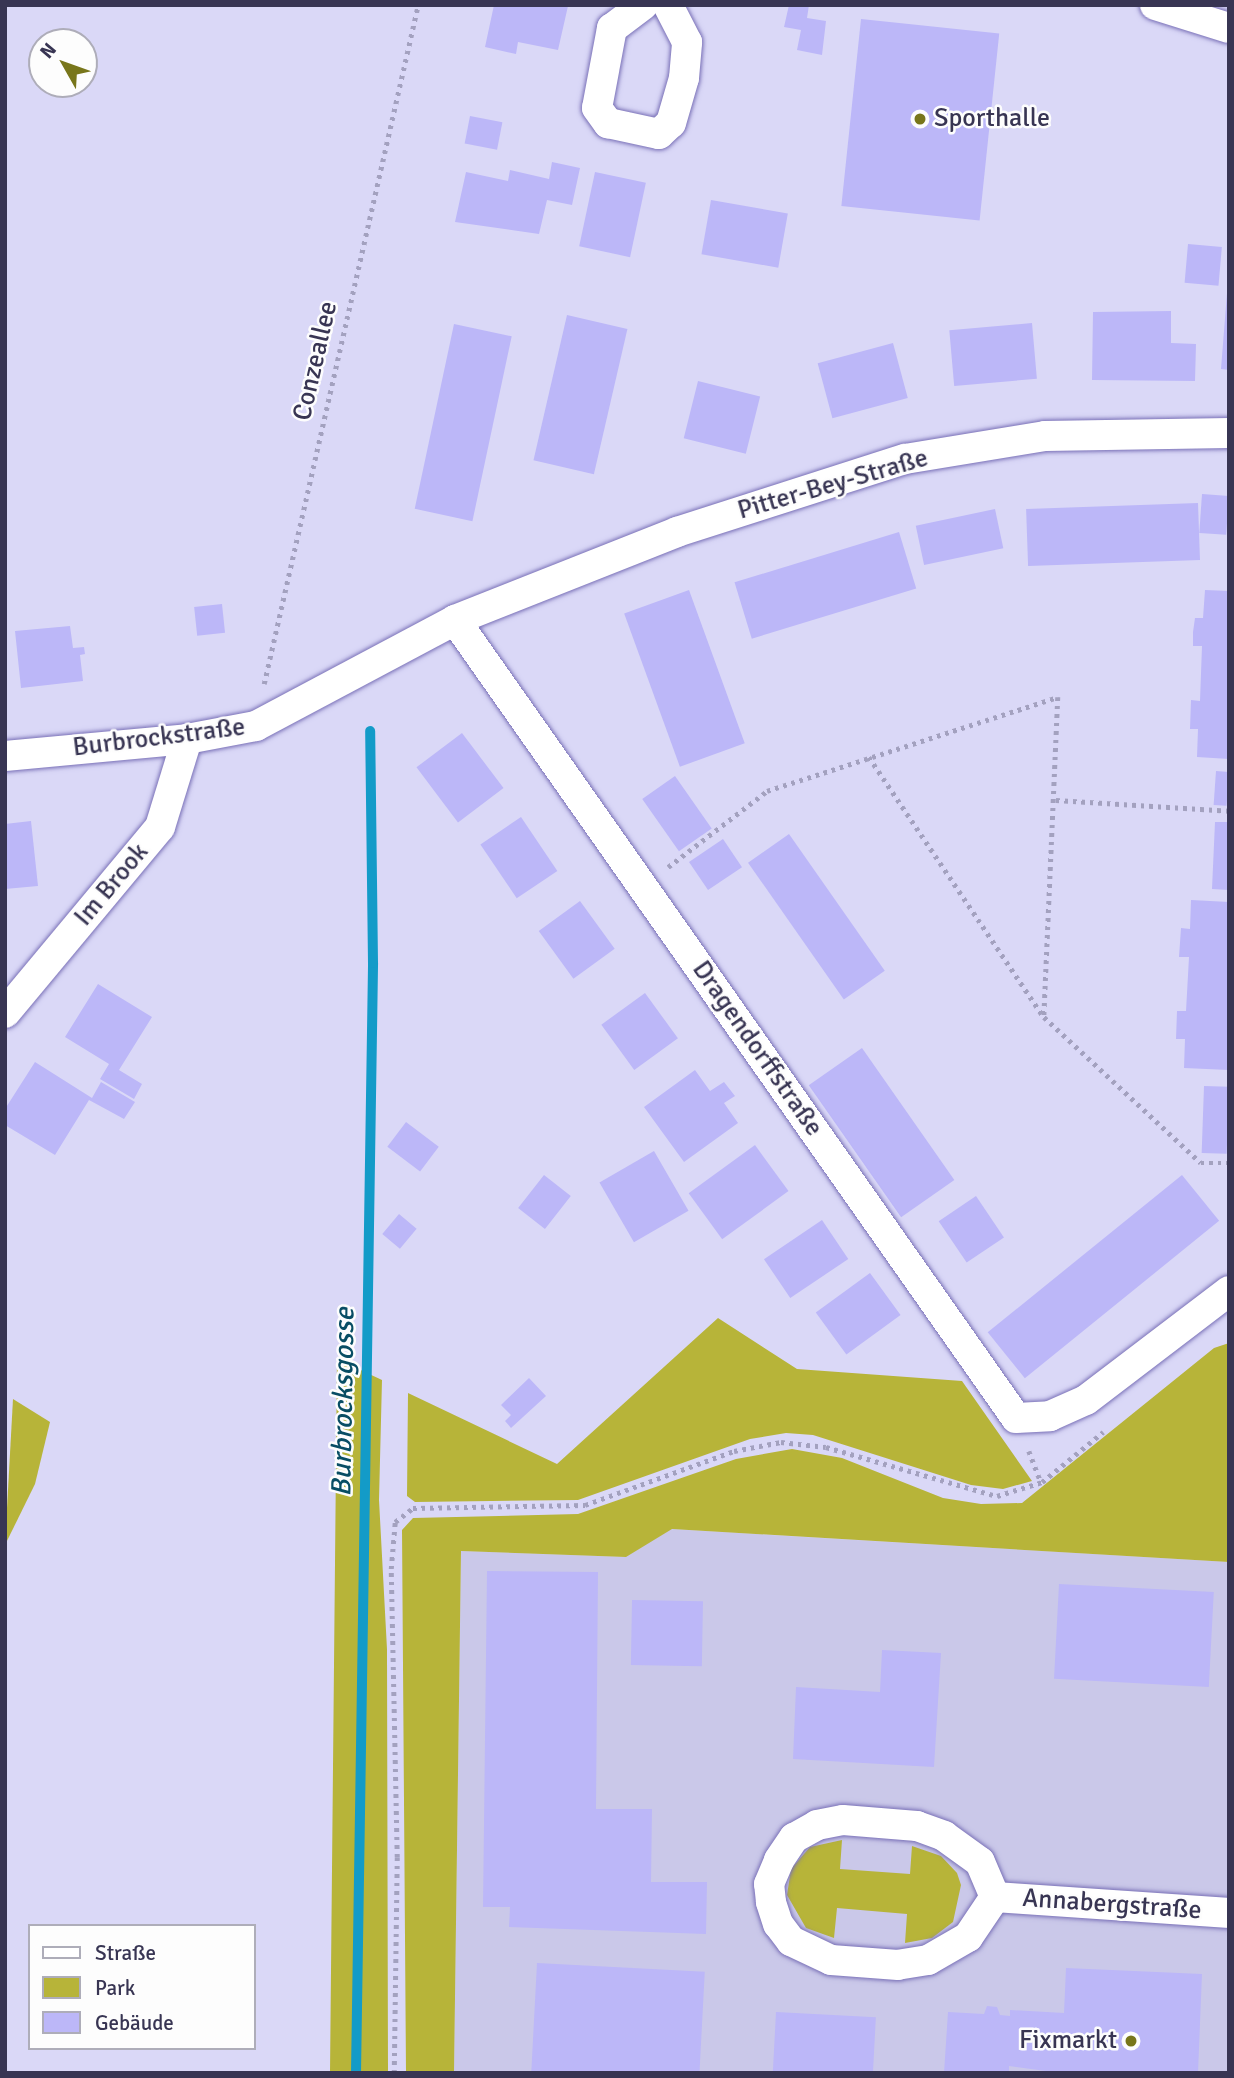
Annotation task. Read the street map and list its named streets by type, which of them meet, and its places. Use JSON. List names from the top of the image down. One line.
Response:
{"streets":{"street":["Pitter-Bey-Straße","Burbrockstraße","Im Brook","Dragendorffstraße","Annabergstraße"],"path":["Conzeallee"]},"crossings":[["Conzeallee","Burbrockstraße"],["Pitter-Bey-Straße","Burbrockstraße"],["Pitter-Bey-Straße","Dragendorffstraße"],["Burbrockstraße","Im Brook"],["Burbrockstraße","Dragendorffstraße"]],"water":["Burbrocksgosse"],"places":["Sporthalle","Fixmarkt"],"legend":["Straße","Park","Gebäude"],"north":"top left"}
